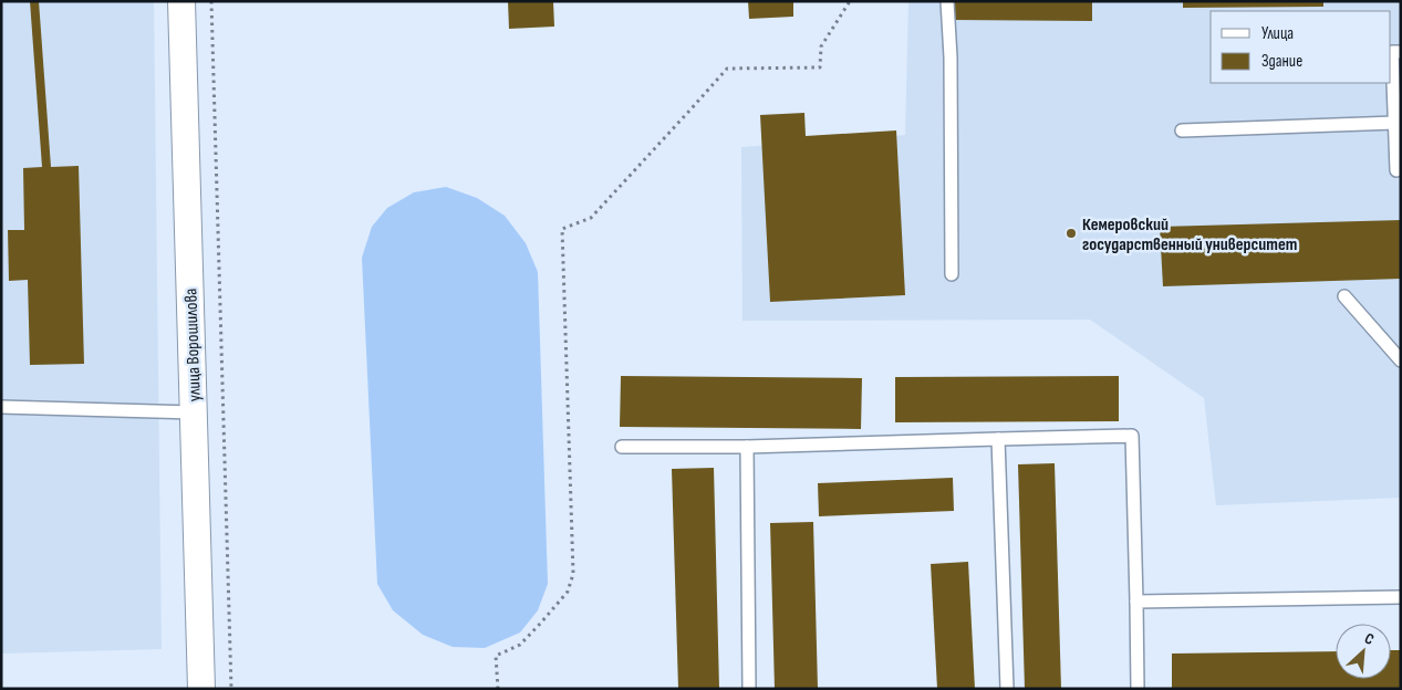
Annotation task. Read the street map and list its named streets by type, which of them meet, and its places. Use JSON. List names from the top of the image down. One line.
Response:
{"streets":{"street":["улица Ворошилова"]},"places":["Кемеровский государственный университет"],"legend":["Улица","Здание"],"north":"top right"}
